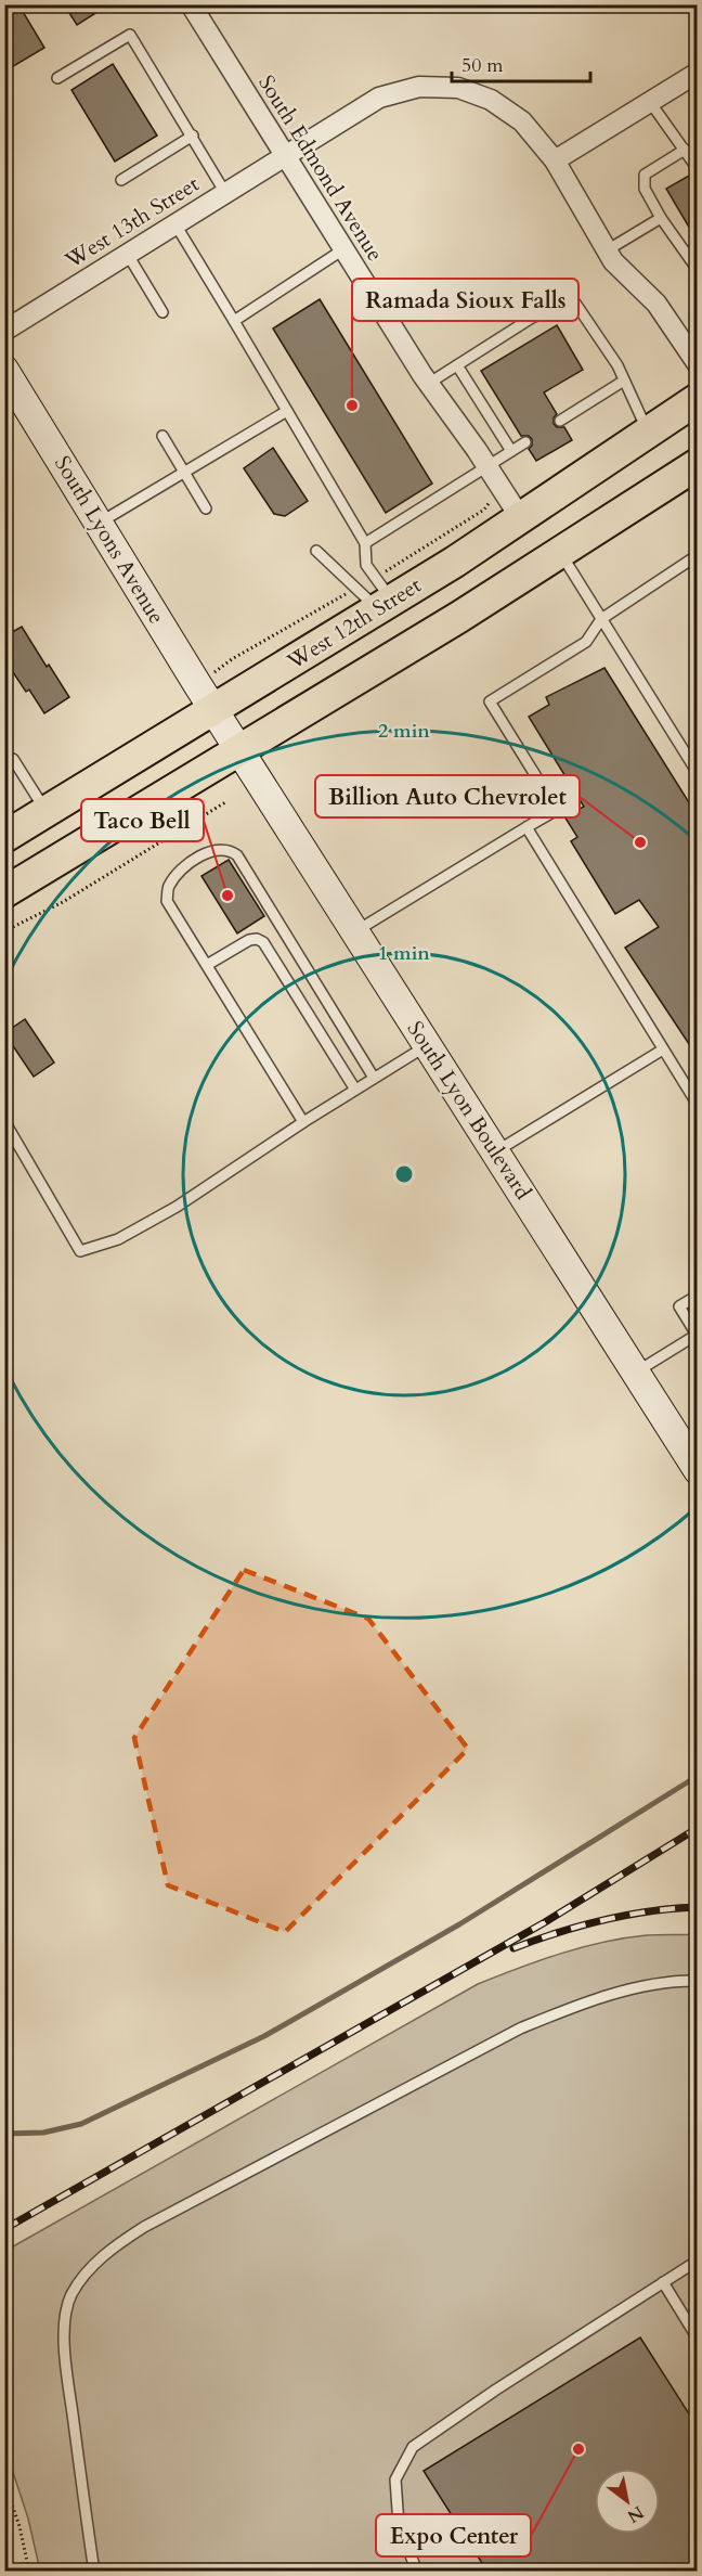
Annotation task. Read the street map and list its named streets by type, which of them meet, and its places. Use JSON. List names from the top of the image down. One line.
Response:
{"streets":{"main road":["West 12th Street"],"street":["South Edmond Avenue","West 13th Street","South Lyons Avenue","South Lyon Boulevard"]},"crossings":[["South Edmond Avenue","West 13th Street"],["South Edmond Avenue","West 12th Street"],["South Lyons Avenue","West 12th Street"],["South Lyons Avenue","South Lyon Boulevard"]],"places":["Ramada Sioux Falls","Billion Auto Chevrolet","Taco Bell","Expo Center"],"scale_bar":"50 m","north":"bottom right","rings":["2 min","1 min"]}
